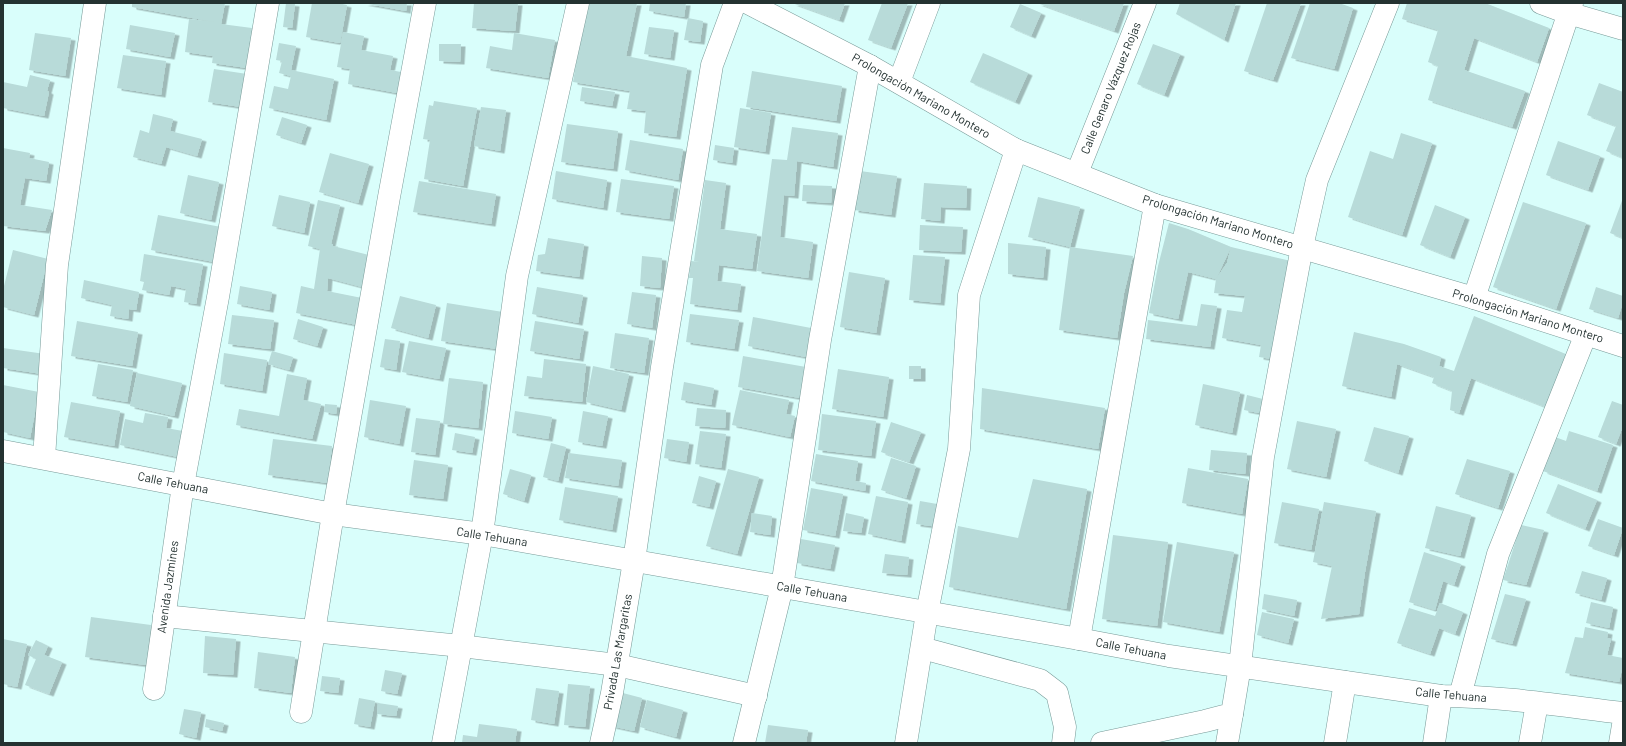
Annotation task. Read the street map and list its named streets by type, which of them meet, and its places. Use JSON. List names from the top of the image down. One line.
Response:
{"streets":{"street":["Calle Genaro Vázquez Rojas","Prolongación Mariano Montero","Calle Tehuana","Avenida Jazmines","Privada Las Margaritas"]},"crossings":[["Calle Genaro Vázquez Rojas","Prolongación Mariano Montero"],["Calle Tehuana","Avenida Jazmines"],["Calle Tehuana","Privada Las Margaritas"]]}
